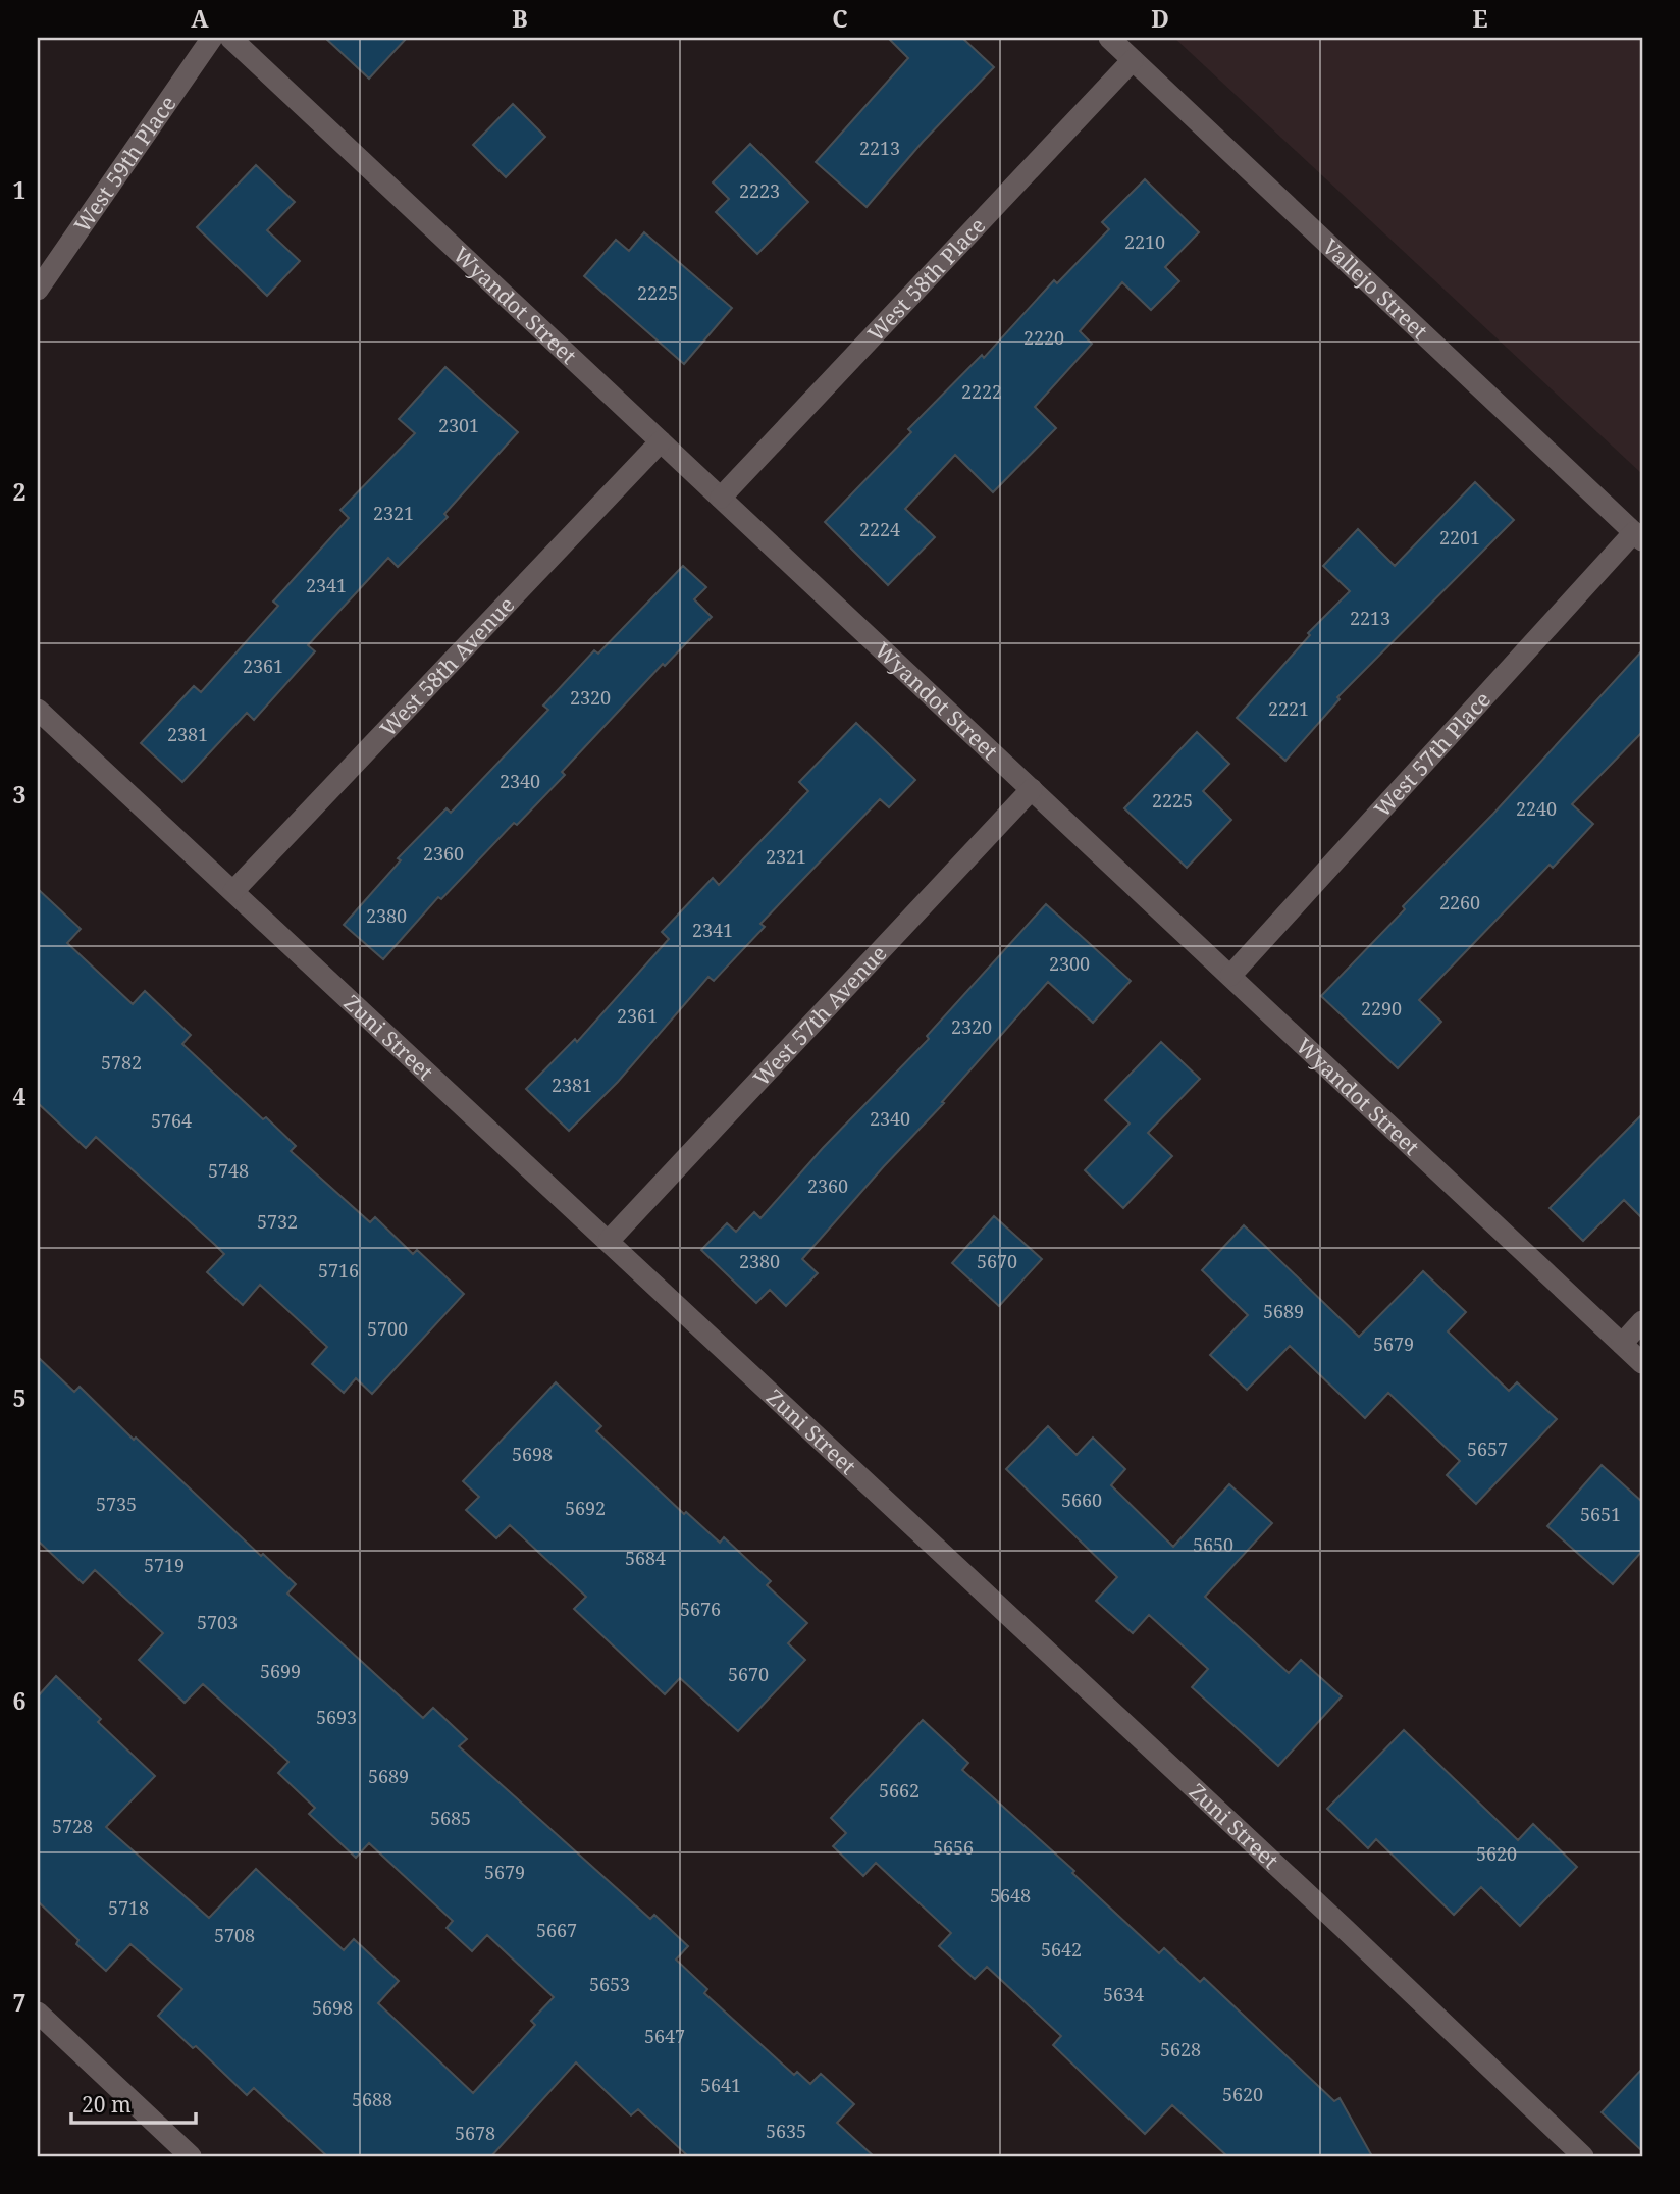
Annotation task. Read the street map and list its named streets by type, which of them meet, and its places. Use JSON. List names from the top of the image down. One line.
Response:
{"streets":{"street":["West 59th Place","West 58th Place","Vallejo Street","Wyandot Street","West 58th Avenue","West 57th Place","West 57th Avenue","Zuni Street"]},"crossings":[["West 58th Place","Vallejo Street"],["West 58th Place","Wyandot Street"],["Vallejo Street","West 57th Place"],["Wyandot Street","West 58th Avenue"],["Wyandot Street","West 57th Place"],["Wyandot Street","West 57th Avenue"],["West 58th Avenue","Zuni Street"],["West 57th Avenue","Zuni Street"]],"house_numbers":["2213","2223","2210","2225","2220","2222","2301","2321","2224","2201","2341","2213","2361","2320","2221","2381","2340","2225","2240","2360","2321","2260","2380","2341","2300","2290","2361","2320","5782","2381","2340","5764","5748","2360","5732","2380","5670","5716","5689","5700","5679","5657","5698","5660","5735","5692","5651","5650","5684","5719","5676","5703","5699","5670","5693","5689","5662","5685","5728","5656","5620","5679","5648","5718","5667","5708","5642","5653","5634","5698","5647","5628","5641","5620","5688","5635","5678"],"scale_bar":"20 m","grid":{"columns":["A","B","C","D","E"],"rows":["1","2","3","4","5","6","7"]}}
